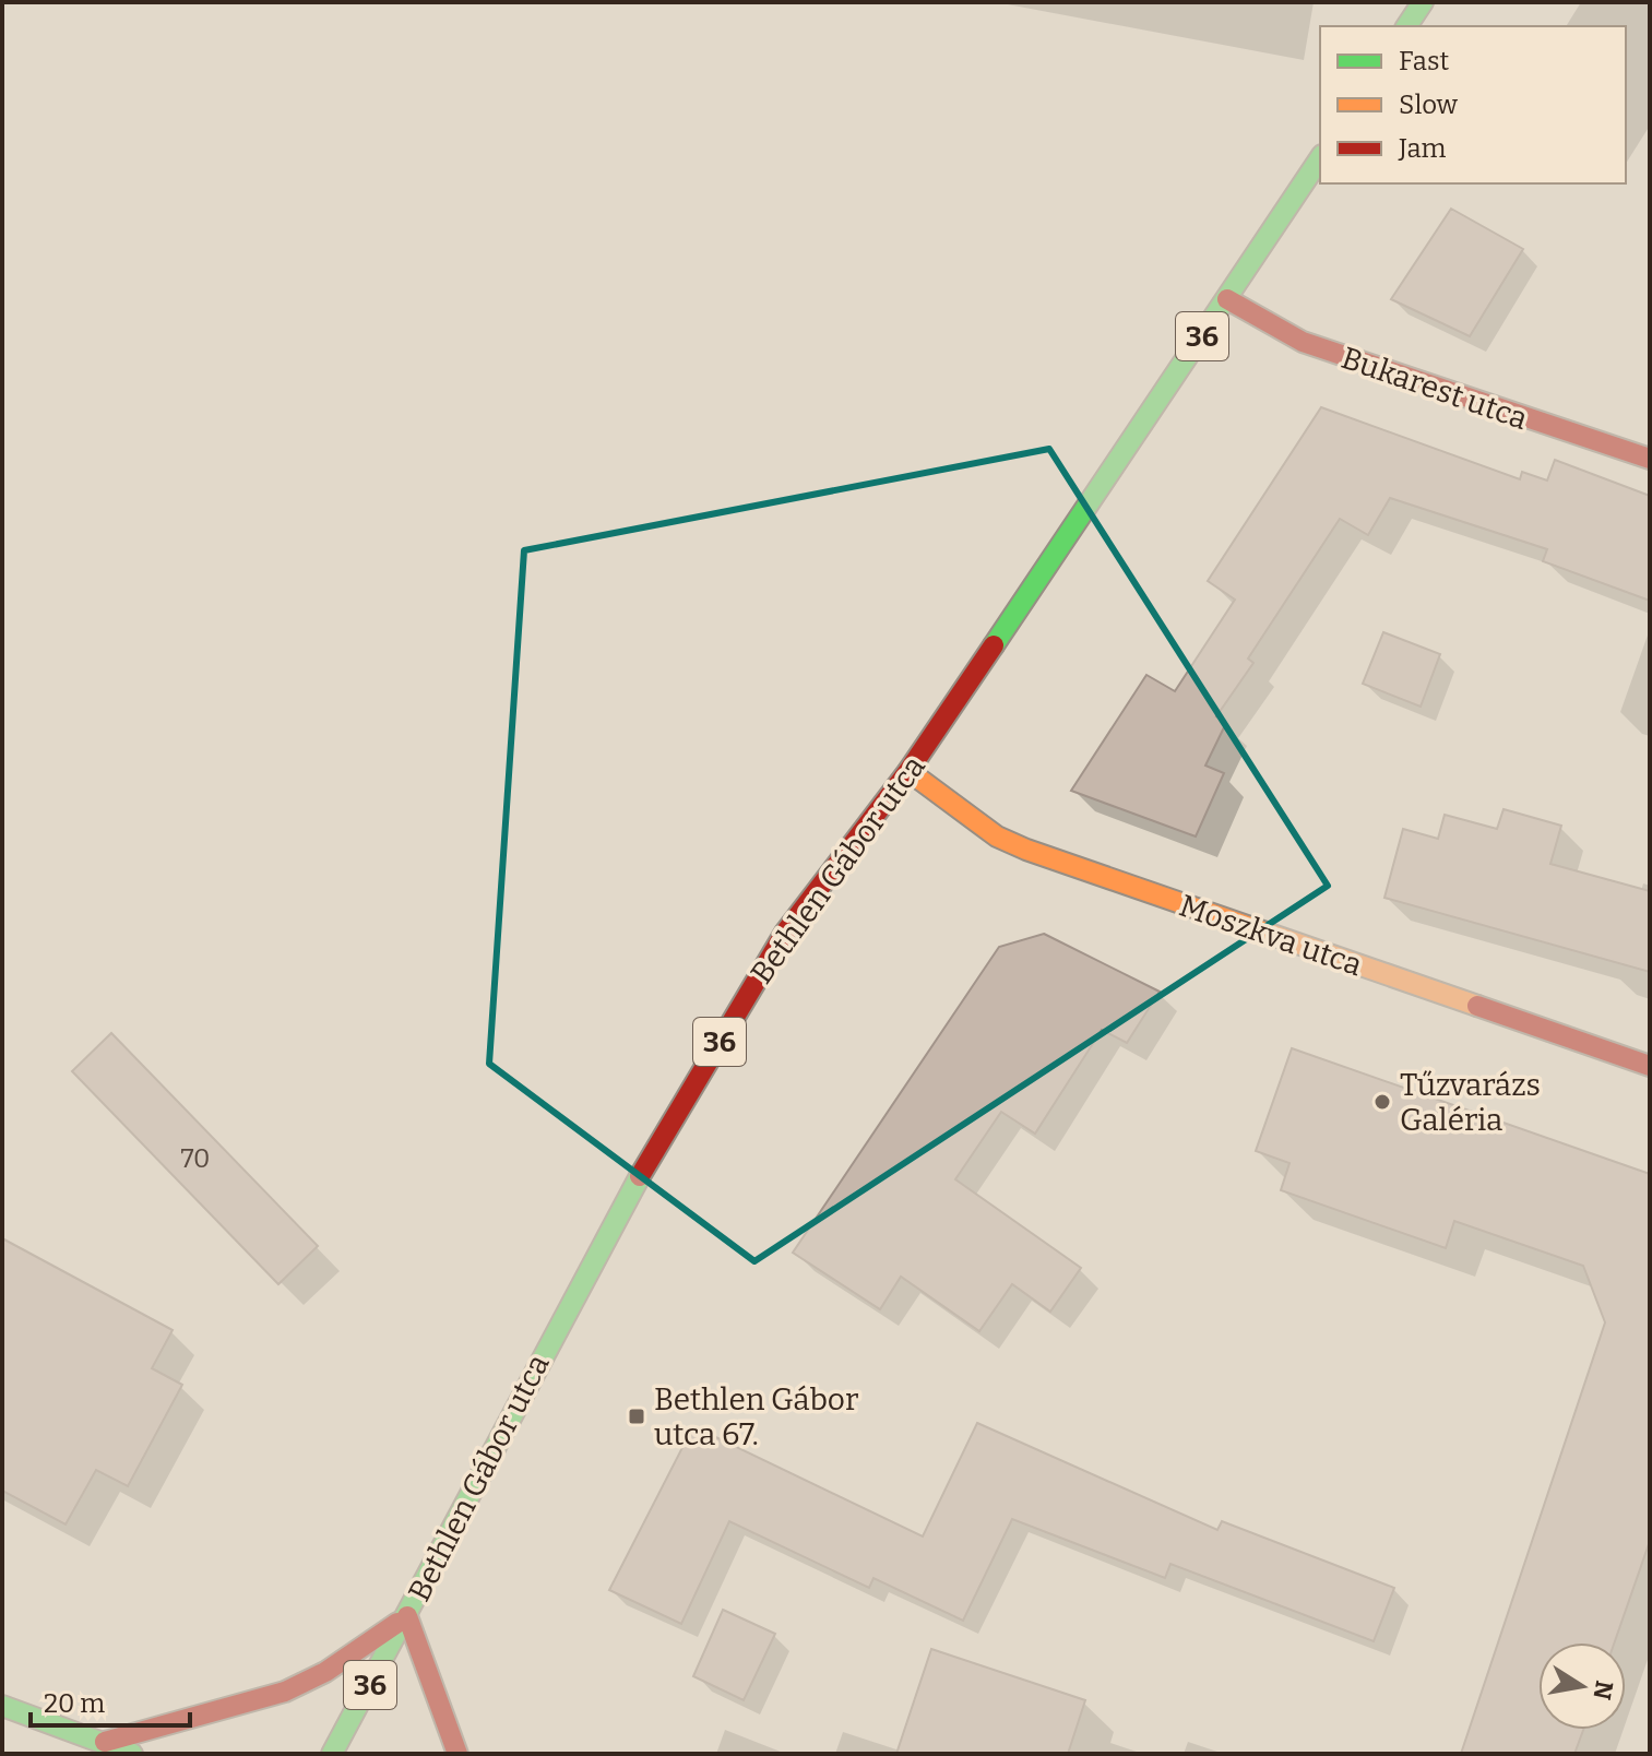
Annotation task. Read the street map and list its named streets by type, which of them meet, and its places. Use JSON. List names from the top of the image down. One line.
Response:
{"streets":{"main road":["36","Bukarest utca","Bethlen Gábor utca","Moszkva utca"]},"crossings":[["36","Bethlen Gábor utca"],["Bukarest utca","Bethlen Gábor utca"],["Bethlen Gábor utca","Moszkva utca"]],"places":{"other":["Tűzvarázs Galéria"],"transit":["Bethlen Gábor utca 67."]},"house_numbers":["70"],"legend":["Fast","Slow","Jam"],"scale_bar":"20 m","north":"right"}
